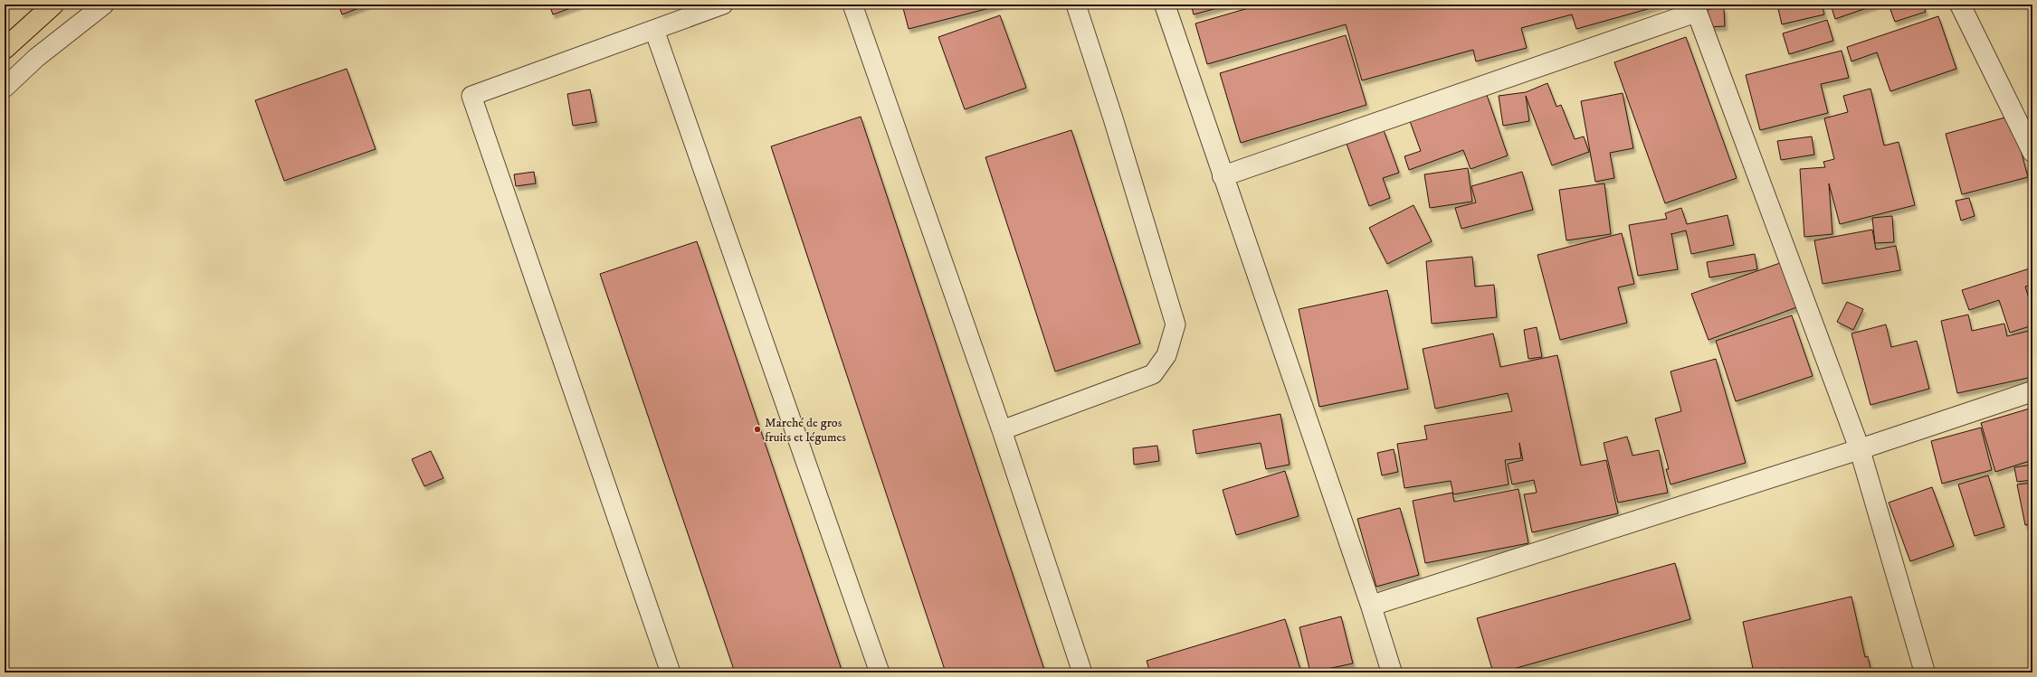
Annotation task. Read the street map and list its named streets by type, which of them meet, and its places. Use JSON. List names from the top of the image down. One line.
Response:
{"places":["Marché de gros fruits et légumes"]}
